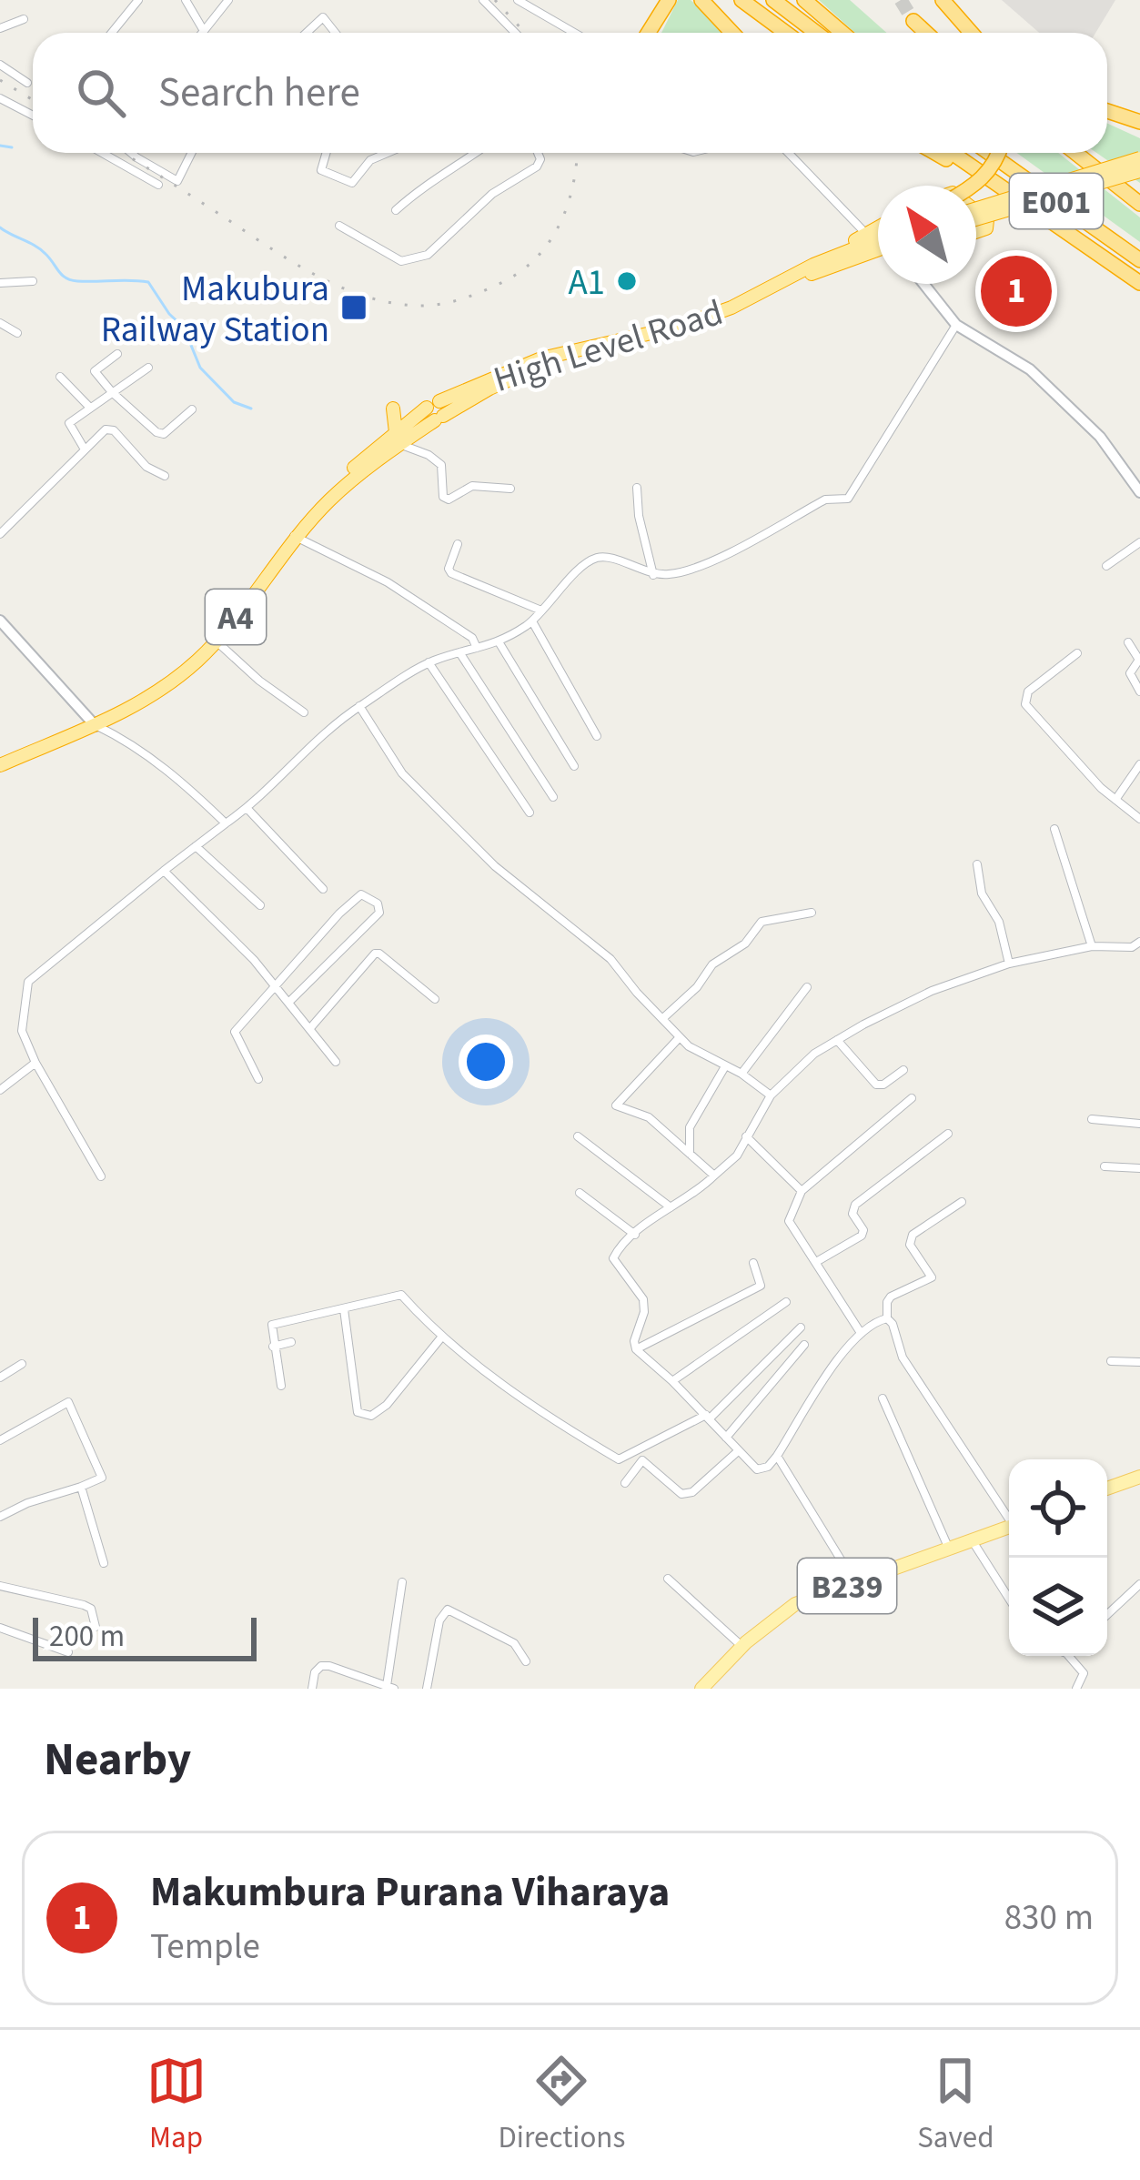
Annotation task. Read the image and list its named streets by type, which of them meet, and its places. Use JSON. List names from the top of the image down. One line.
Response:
{"streets":{"highway":["E001","High Level Road","A4"],"main road":["B239"]},"places":{"other":["A1"],"transit":["Makubura Railway Station"]},"scale_bar":"200 m","north":"top left","page":{"search":"Search here","pins":"1","scale":"200 m","heading":"Nearby","list":[{"mark":"1","name":"Makumbura Purana Viharaya","note":"Temple","value":"830 m"}],"nav":["Map","Directions","Saved"]}}
